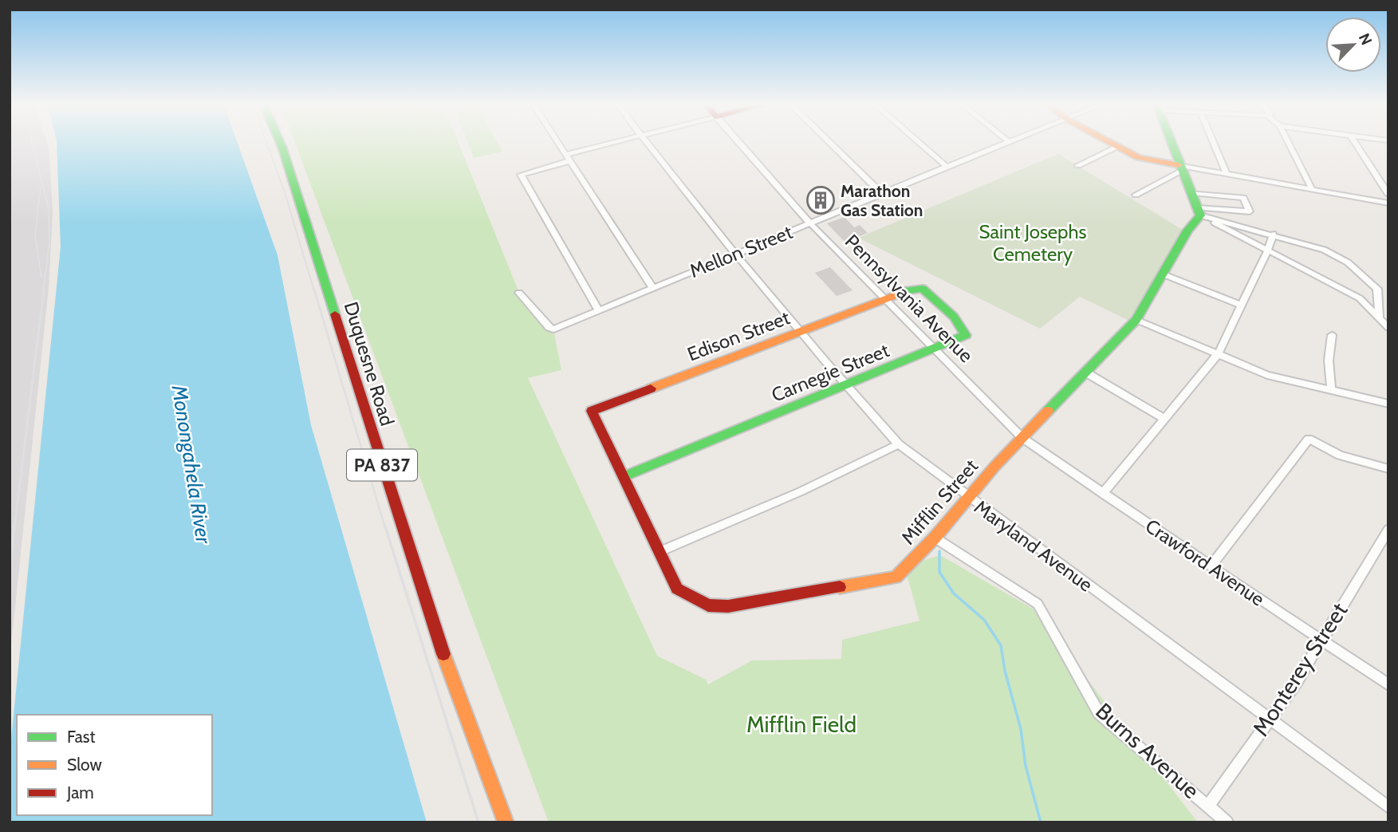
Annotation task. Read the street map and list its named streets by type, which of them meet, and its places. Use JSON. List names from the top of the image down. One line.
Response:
{"streets":{"street":["Mellon Street","Pennsylvania Avenue","Edison Street","Duquesne Road","Carnegie Street","PA 837","Mifflin Street","Maryland Avenue","Crawford Avenue","Monterey Street","Burns Avenue"]},"crossings":[["Mellon Street","Pennsylvania Avenue"],["Mellon Street","Maryland Avenue"],["Pennsylvania Avenue","Edison Street"],["Pennsylvania Avenue","Carnegie Street"],["Pennsylvania Avenue","Mifflin Street"],["Pennsylvania Avenue","Crawford Avenue"],["Edison Street","Carnegie Street"],["Edison Street","Mifflin Street"],["Edison Street","Maryland Avenue"],["Carnegie Street","Mifflin Street"],["Carnegie Street","Maryland Avenue"],["Mifflin Street","Maryland Avenue"],["Mifflin Street","Crawford Avenue"],["Mifflin Street","Burns Avenue"],["Maryland Avenue","Monterey Street"],["Crawford Avenue","Monterey Street"],["Monterey Street","Burns Avenue"]],"water":["Monongahela River"],"parks":["Saint Josephs Cemetery","Mifflin Field"],"places":{"building":["Marathon Gas Station"]},"legend":["Fast","Slow","Jam"],"north":"top right"}
